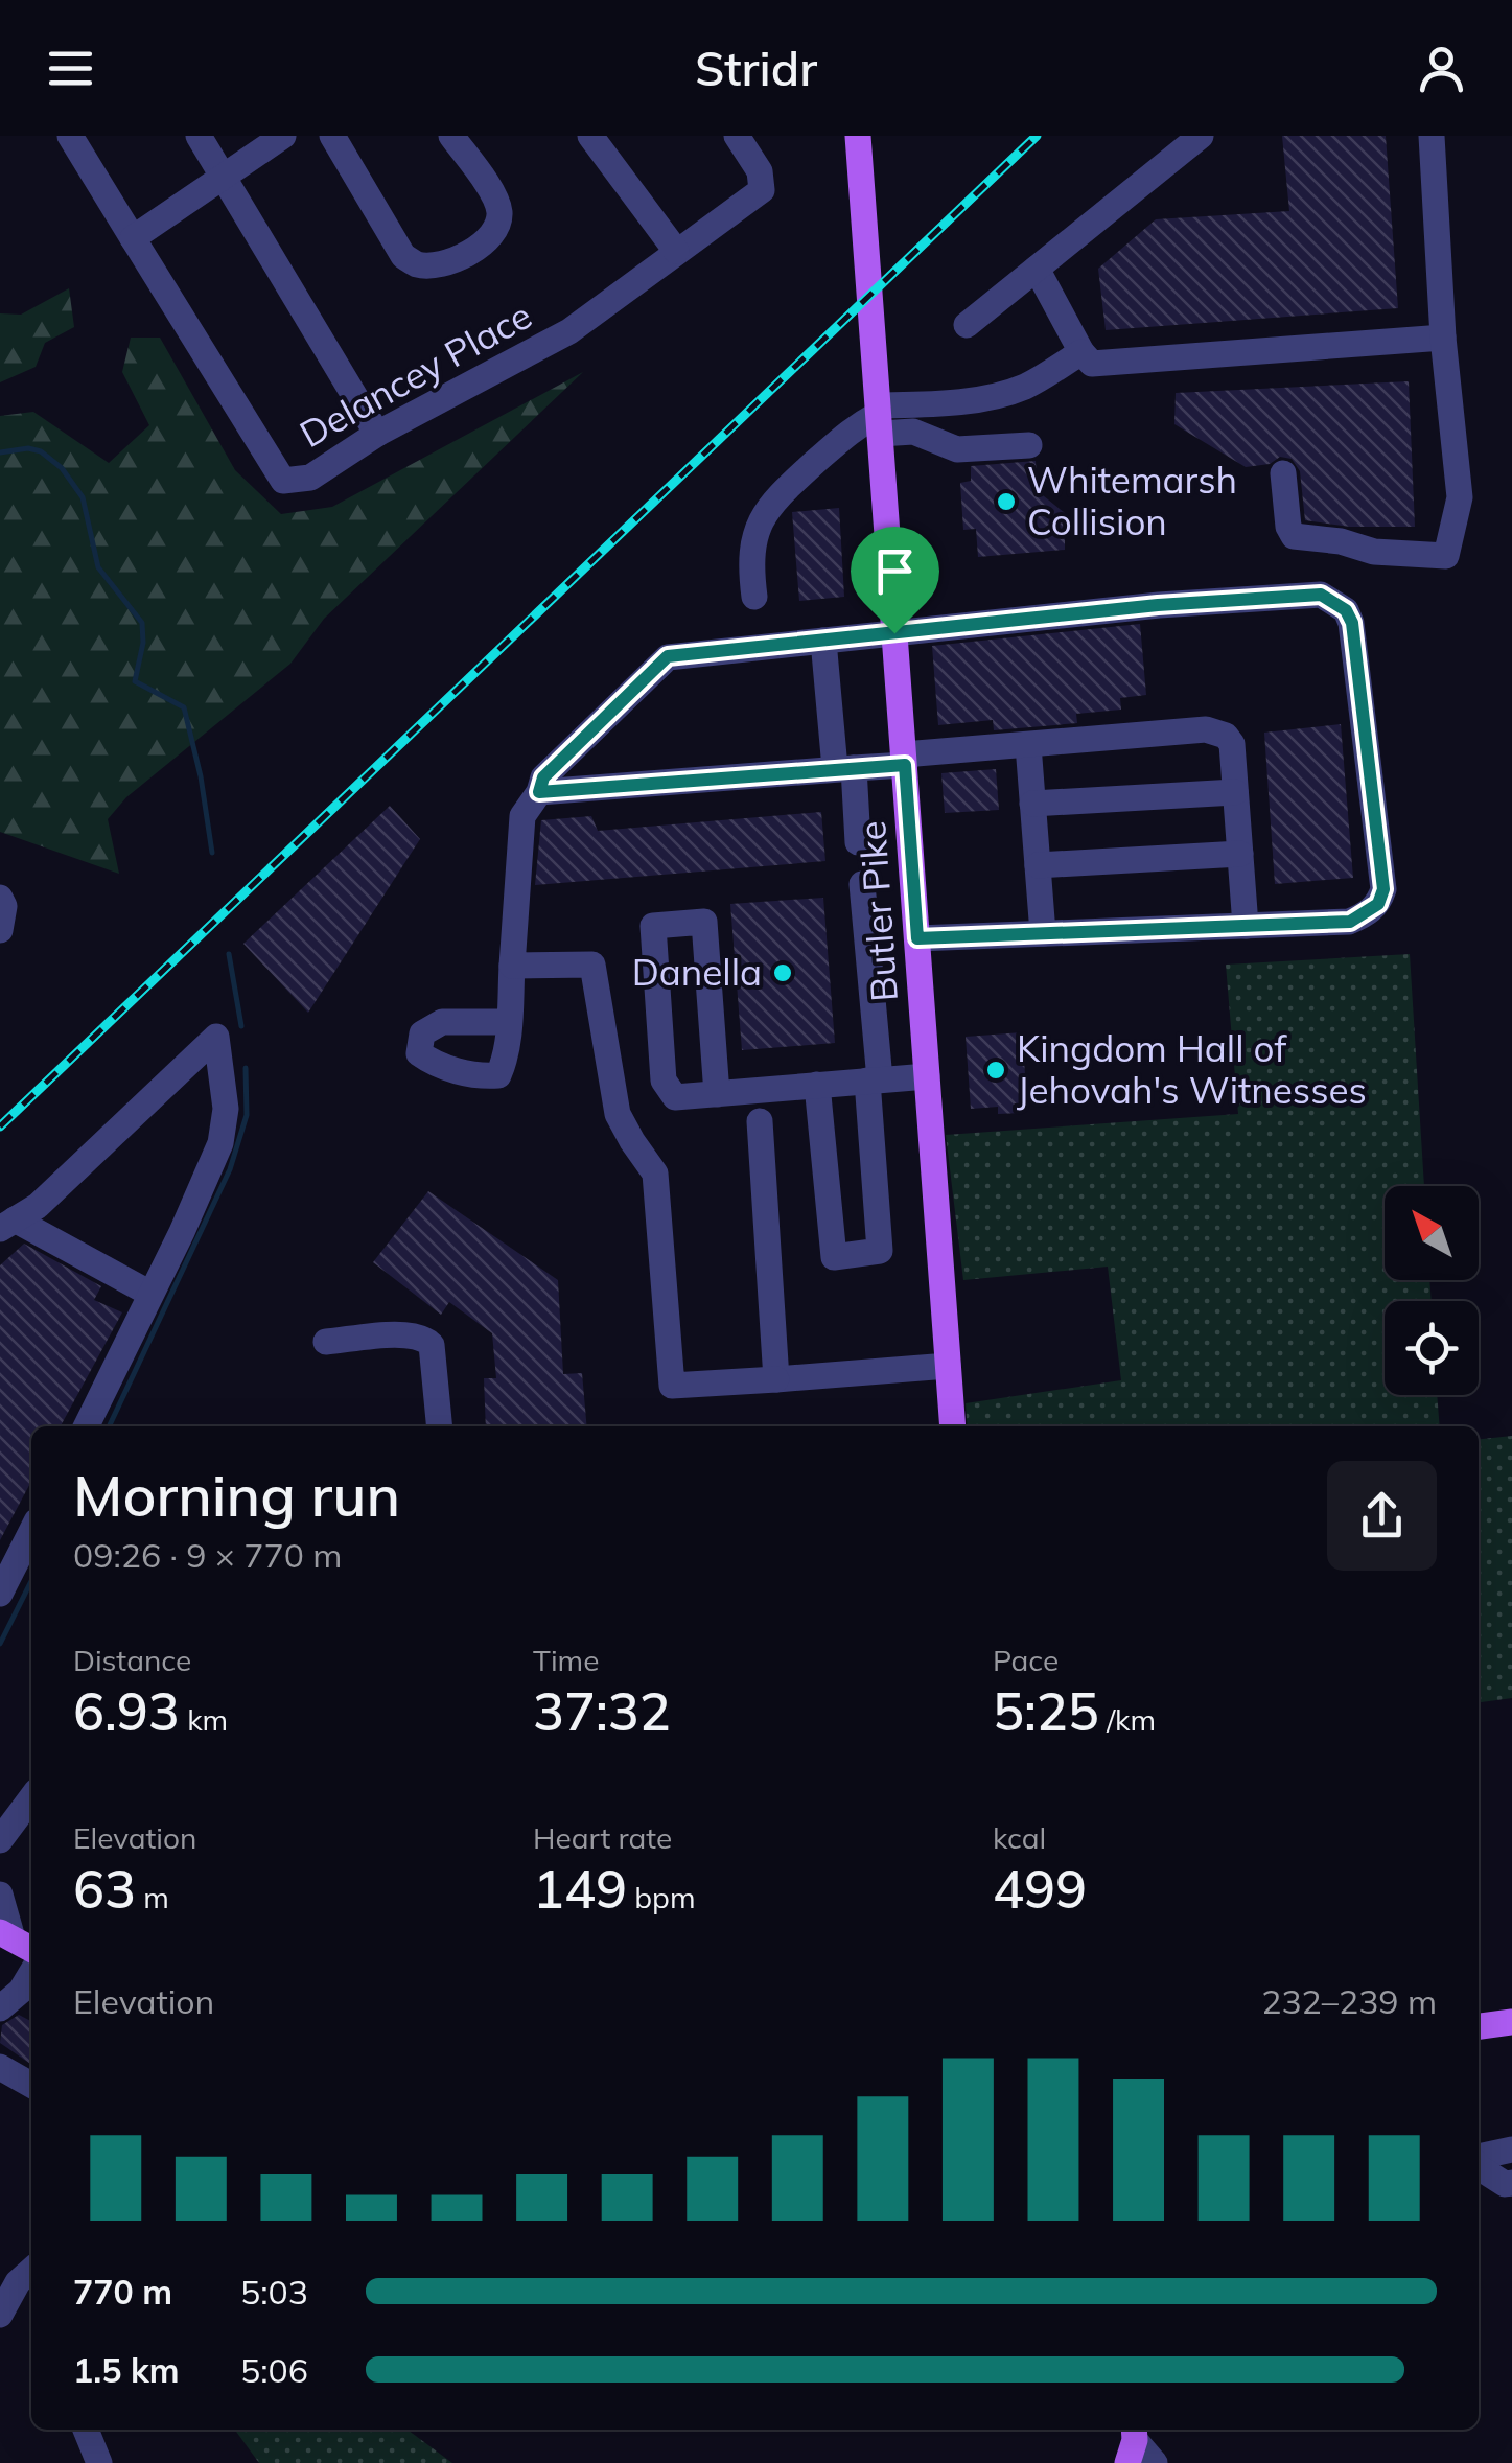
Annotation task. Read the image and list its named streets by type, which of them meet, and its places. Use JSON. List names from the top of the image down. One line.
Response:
{"streets":{"main road":["Butler Pike"],"street":["Delancey Place"]},"places":["Whitemarsh Collision","Danella","Kingdom Hall of Jehovah's Witnesses"],"north":"top left","page":{"header":"Stridr","heading":["Morning run","09:26 · 9 × 770 m"],"stats":[["Distance","6.93 km"],["Time","37:32"],["Pace","5:25 /km"],["Elevation","63 m"],["Heart rate","149 bpm"],["kcal","499"]],"chart":["Elevation","232–239 m"],"list":[{"name":"770 m","note":"5:03"},{"name":"1.5 km","note":"5:06"}]}}
